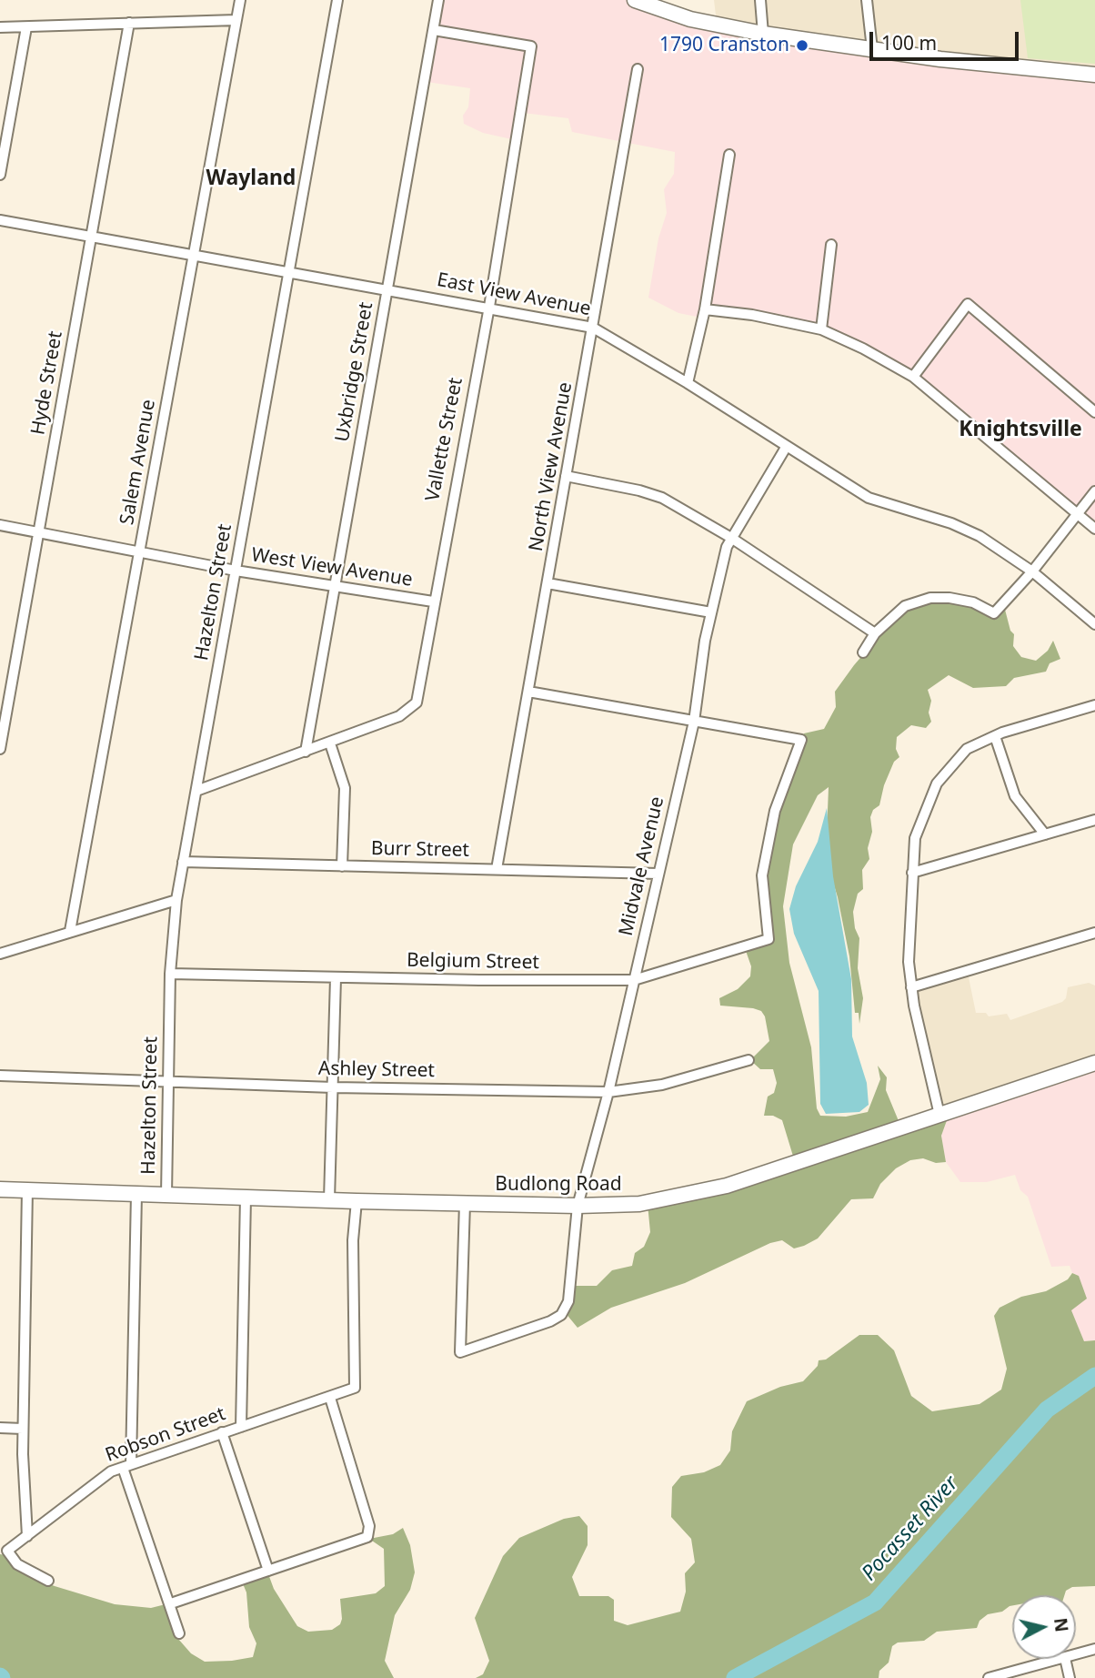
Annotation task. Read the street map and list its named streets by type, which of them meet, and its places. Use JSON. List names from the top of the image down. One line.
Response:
{"streets":{"main road":["Budlong Road"],"street":["East View Avenue","Uxbridge Street","Hyde Street","Vallette Street","Salem Avenue","North View Avenue","West View Avenue","Hazelton Street","Burr Street","Midvale Avenue","Belgium Street","Ashley Street","Robson Street"]},"crossings":[["East View Avenue","Uxbridge Street"],["East View Avenue","Hyde Street"],["East View Avenue","Vallette Street"],["East View Avenue","Salem Avenue"],["East View Avenue","North View Avenue"],["East View Avenue","Hazelton Street"],["East View Avenue","Midvale Avenue"],["Uxbridge Street","Vallette Street"],["Uxbridge Street","West View Avenue"],["Hyde Street","West View Avenue"],["Vallette Street","West View Avenue"],["Vallette Street","Hazelton Street"],["Salem Avenue","West View Avenue"],["North View Avenue","Burr Street"],["West View Avenue","Hazelton Street"],["Hazelton Street","Burr Street"],["Hazelton Street","Belgium Street"],["Hazelton Street","Ashley Street"],["Hazelton Street","Budlong Road"],["Burr Street","Midvale Avenue"],["Midvale Avenue","Belgium Street"],["Midvale Avenue","Ashley Street"],["Midvale Avenue","Budlong Road"],["Budlong Road","Robson Street"]],"districts":["Wayland","Knightsville"],"water":["Pocasset River"],"places":["1790 Cranston"],"scale_bar":"100 m","north":"right"}
